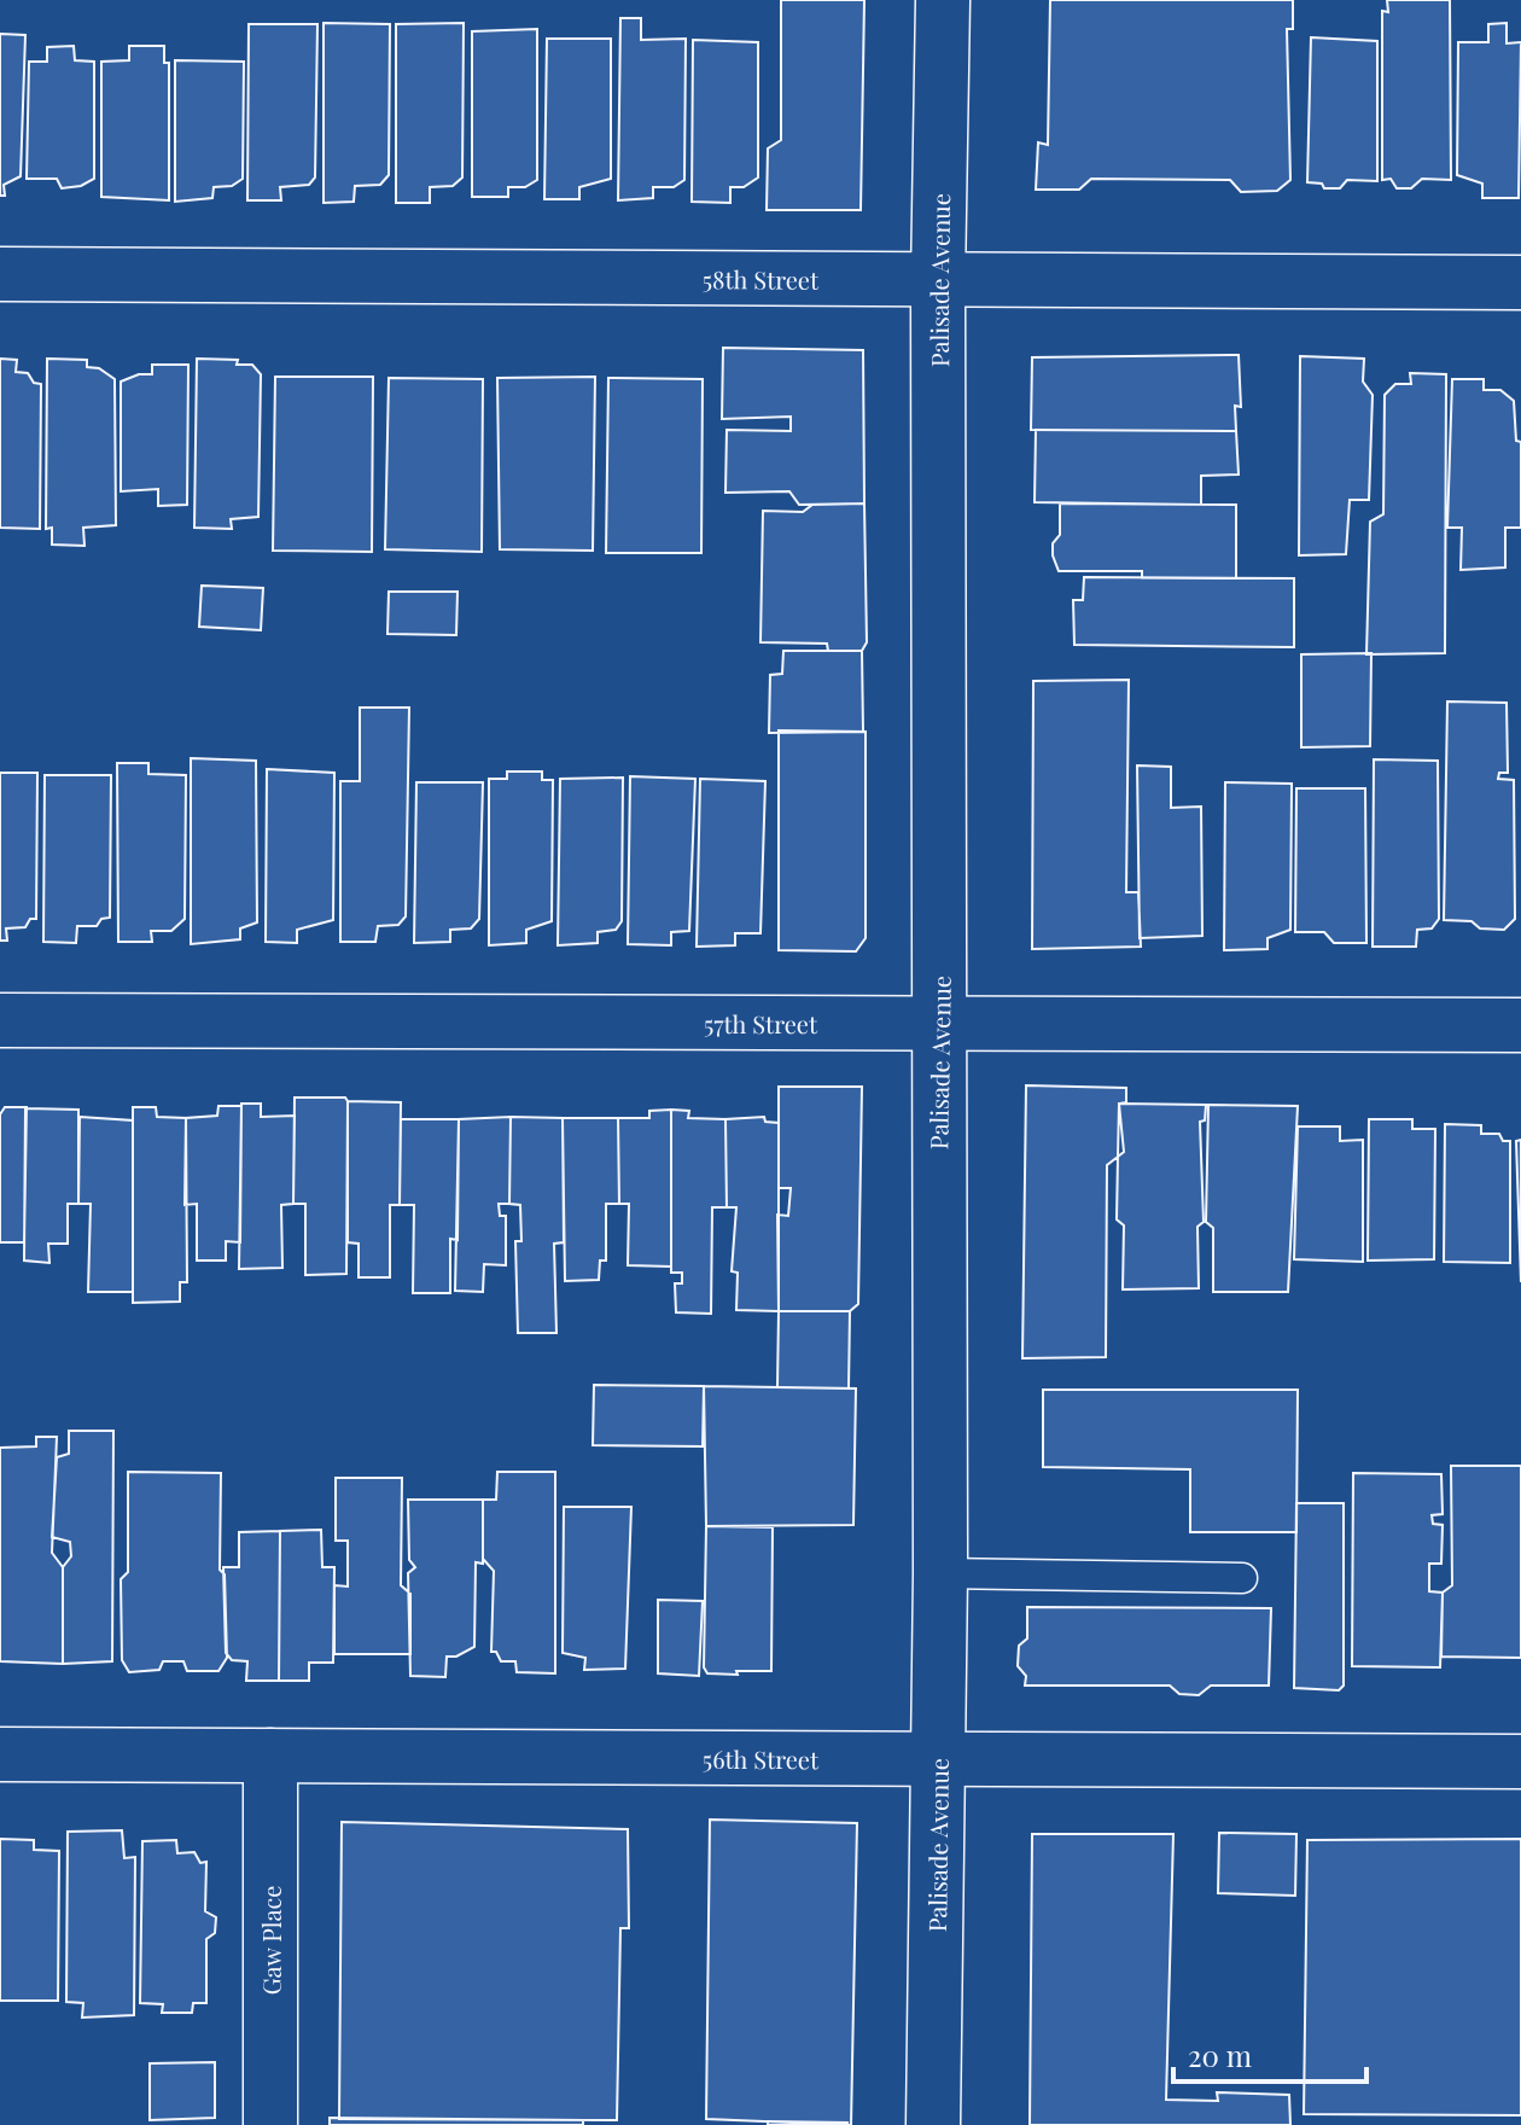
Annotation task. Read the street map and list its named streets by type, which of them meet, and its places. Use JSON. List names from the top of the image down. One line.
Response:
{"streets":{"street":["58th Street","Palisade Avenue","57th Street","56th Street","Gaw Place"]},"crossings":[["58th Street","Palisade Avenue"],["Palisade Avenue","57th Street"],["Palisade Avenue","56th Street"],["56th Street","Gaw Place"]],"scale_bar":"20 m"}
